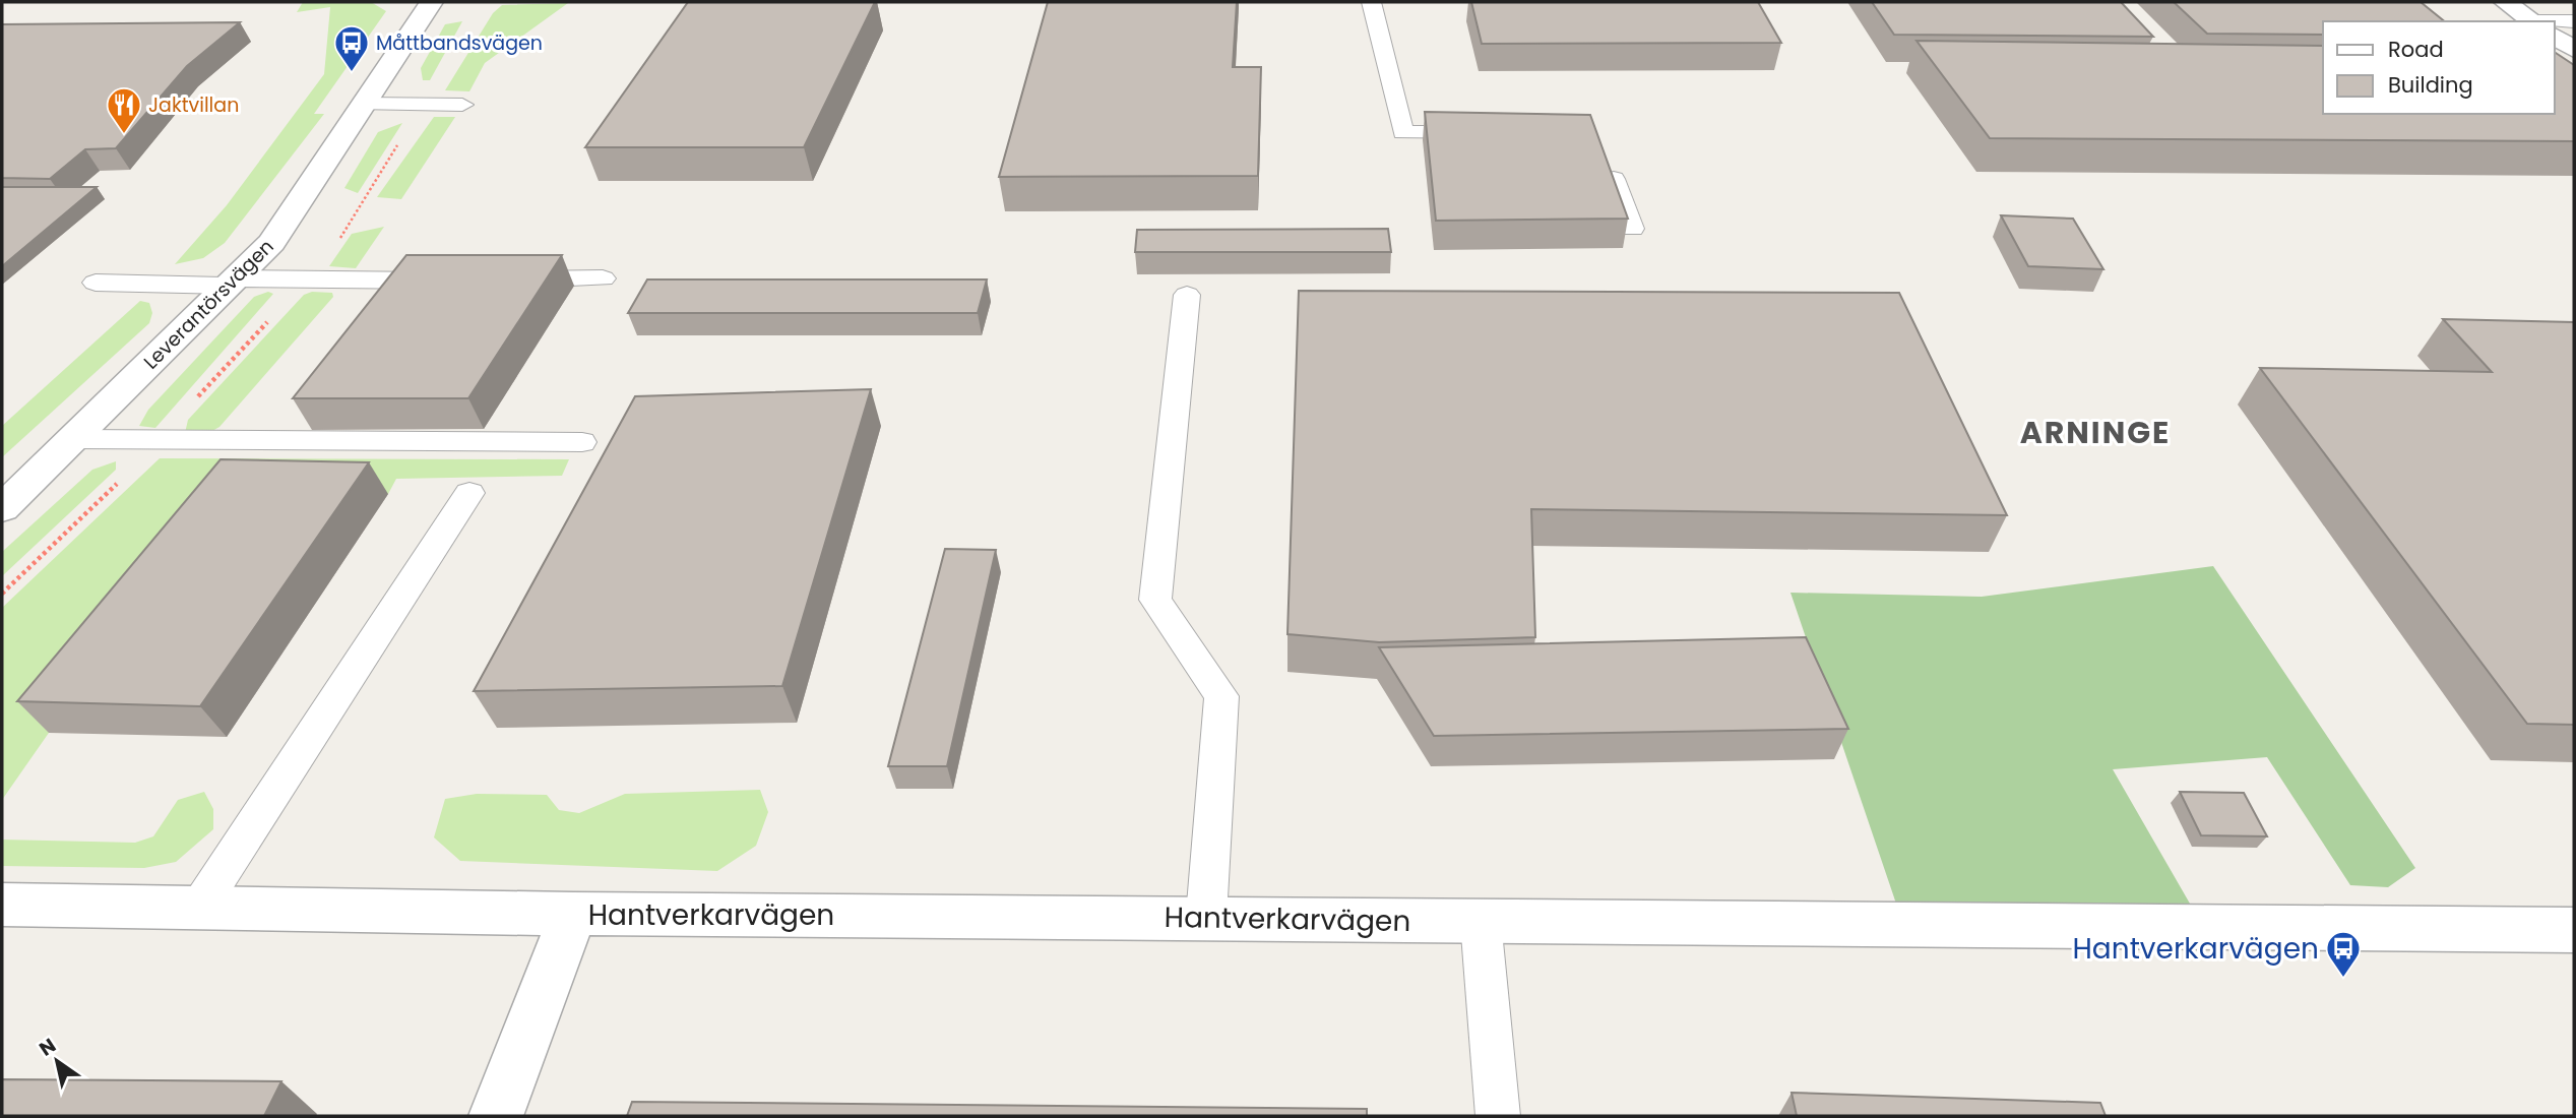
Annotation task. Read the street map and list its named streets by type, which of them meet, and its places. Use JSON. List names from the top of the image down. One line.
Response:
{"streets":{"street":["Leverantörsvägen","Hantverkarvägen"]},"districts":["ARNINGE"],"places":{"bus stop":["Måttbandsvägen","Hantverkarvägen"],"restaurant":["Jaktvillan"]},"legend":["Road","Building"],"north":"top left"}
